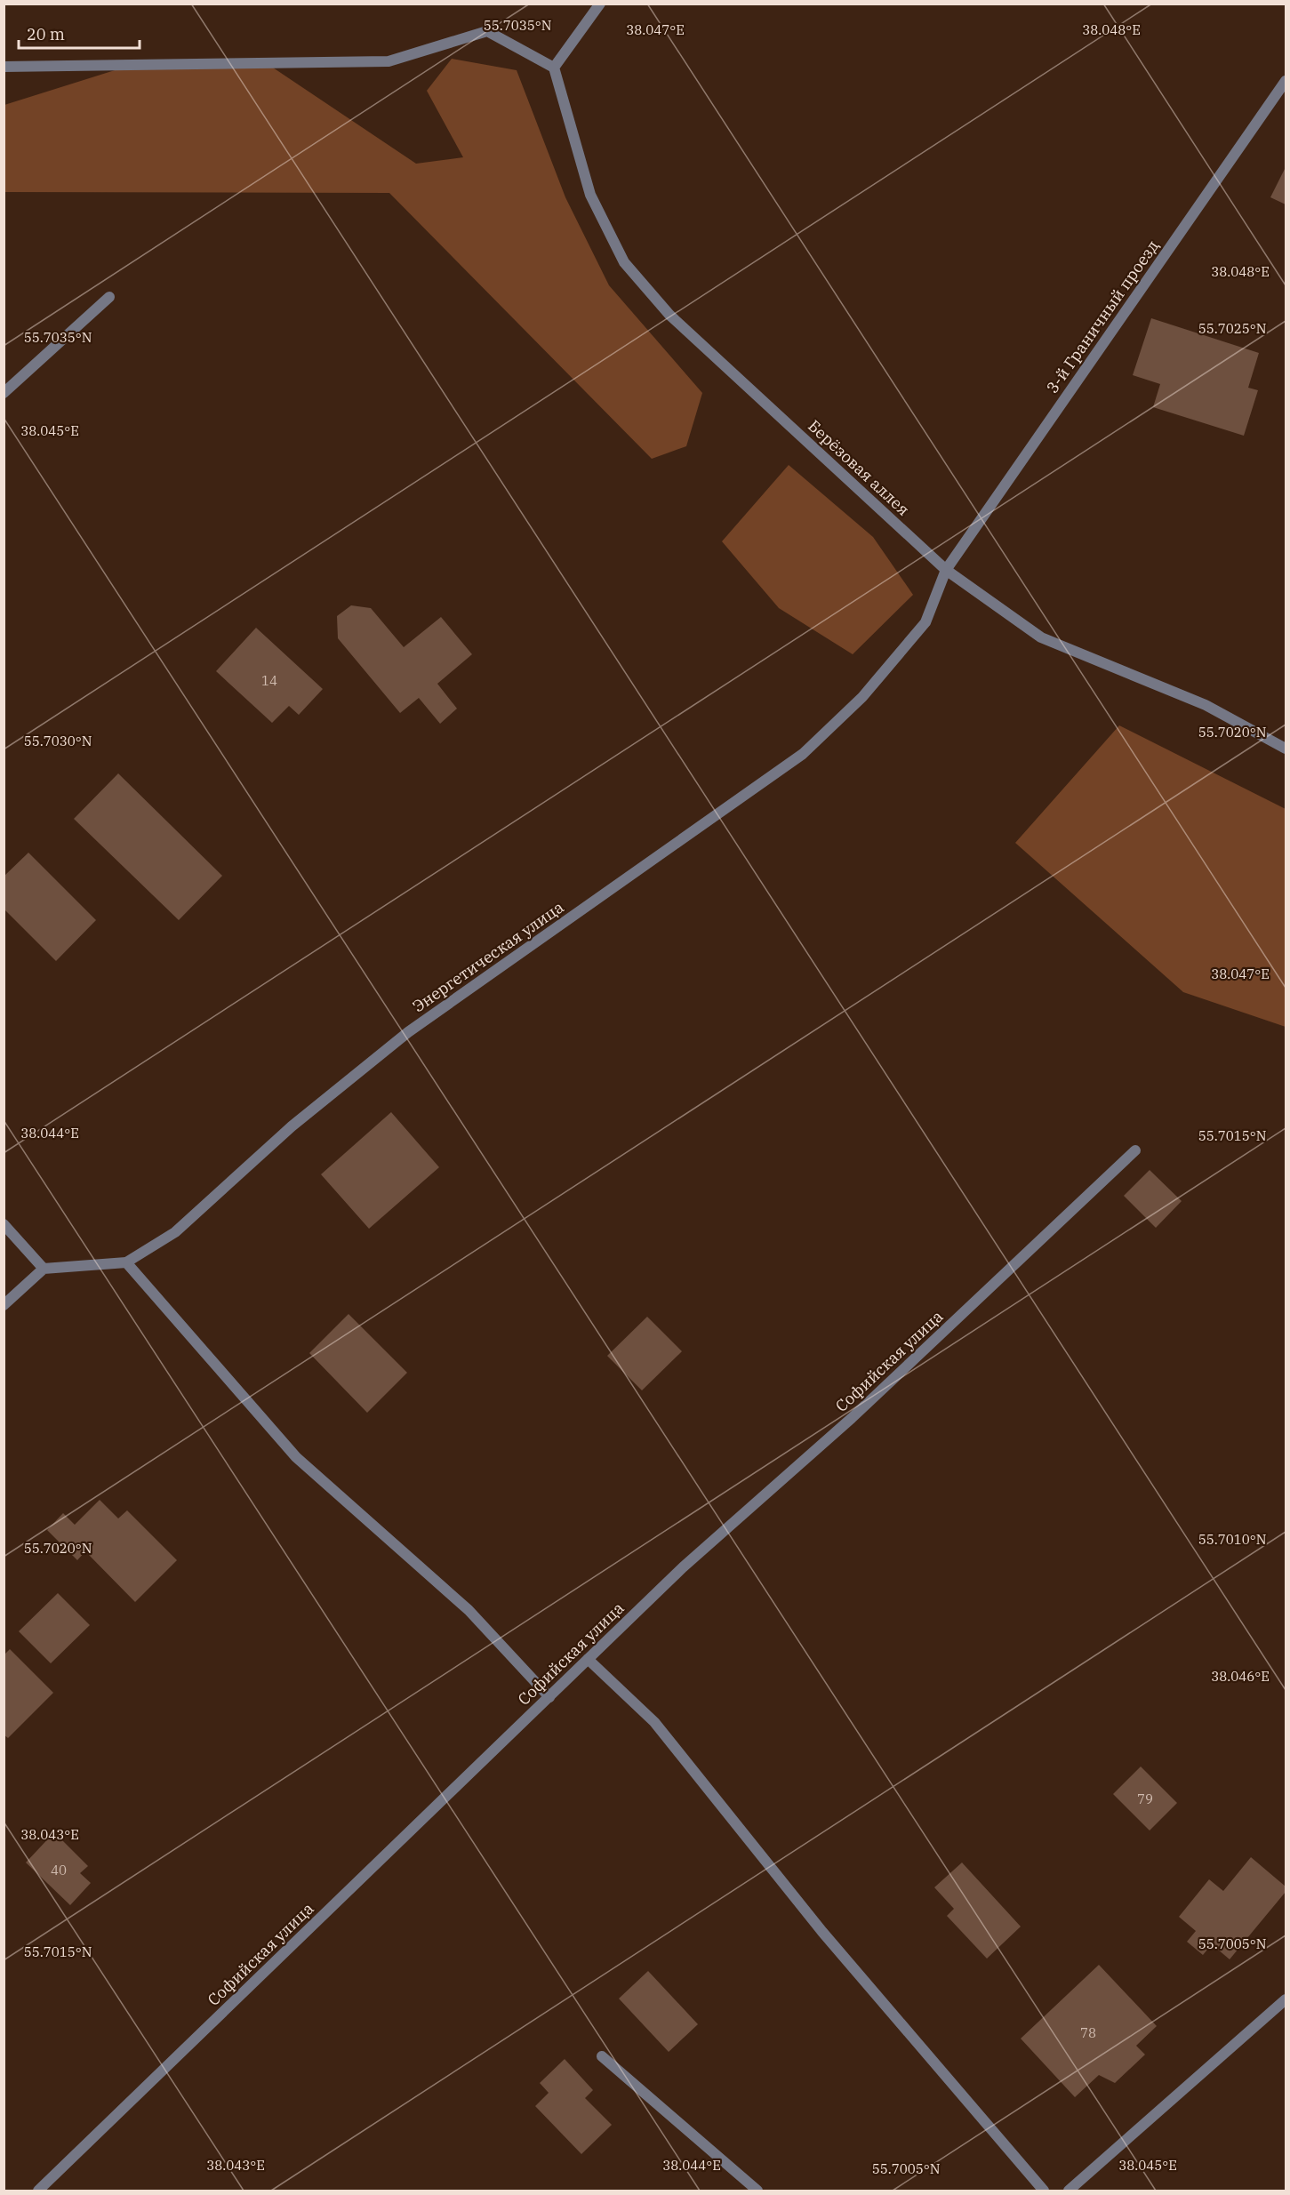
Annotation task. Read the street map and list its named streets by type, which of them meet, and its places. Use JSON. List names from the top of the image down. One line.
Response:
{"streets":{"street":["3-й Граничный проезд","Берёзовая аллея","Энергетическая улица","Софийская улица"]},"crossings":[["3-й Граничный проезд","Берёзовая аллея"],["3-й Граничный проезд","Энергетическая улица"],["Берёзовая аллея","Энергетическая улица"]],"house_numbers":["14","79","40","78"],"scale_bar":"20 m","coordinates":["55.7035°N","38.047°E","38.048°E","55.7025°N","38.045°E","55.7020°N","55.7030°N","38.044°E","55.7015°N","55.7010°N","38.046°E","38.043°E","55.7005°N"]}
